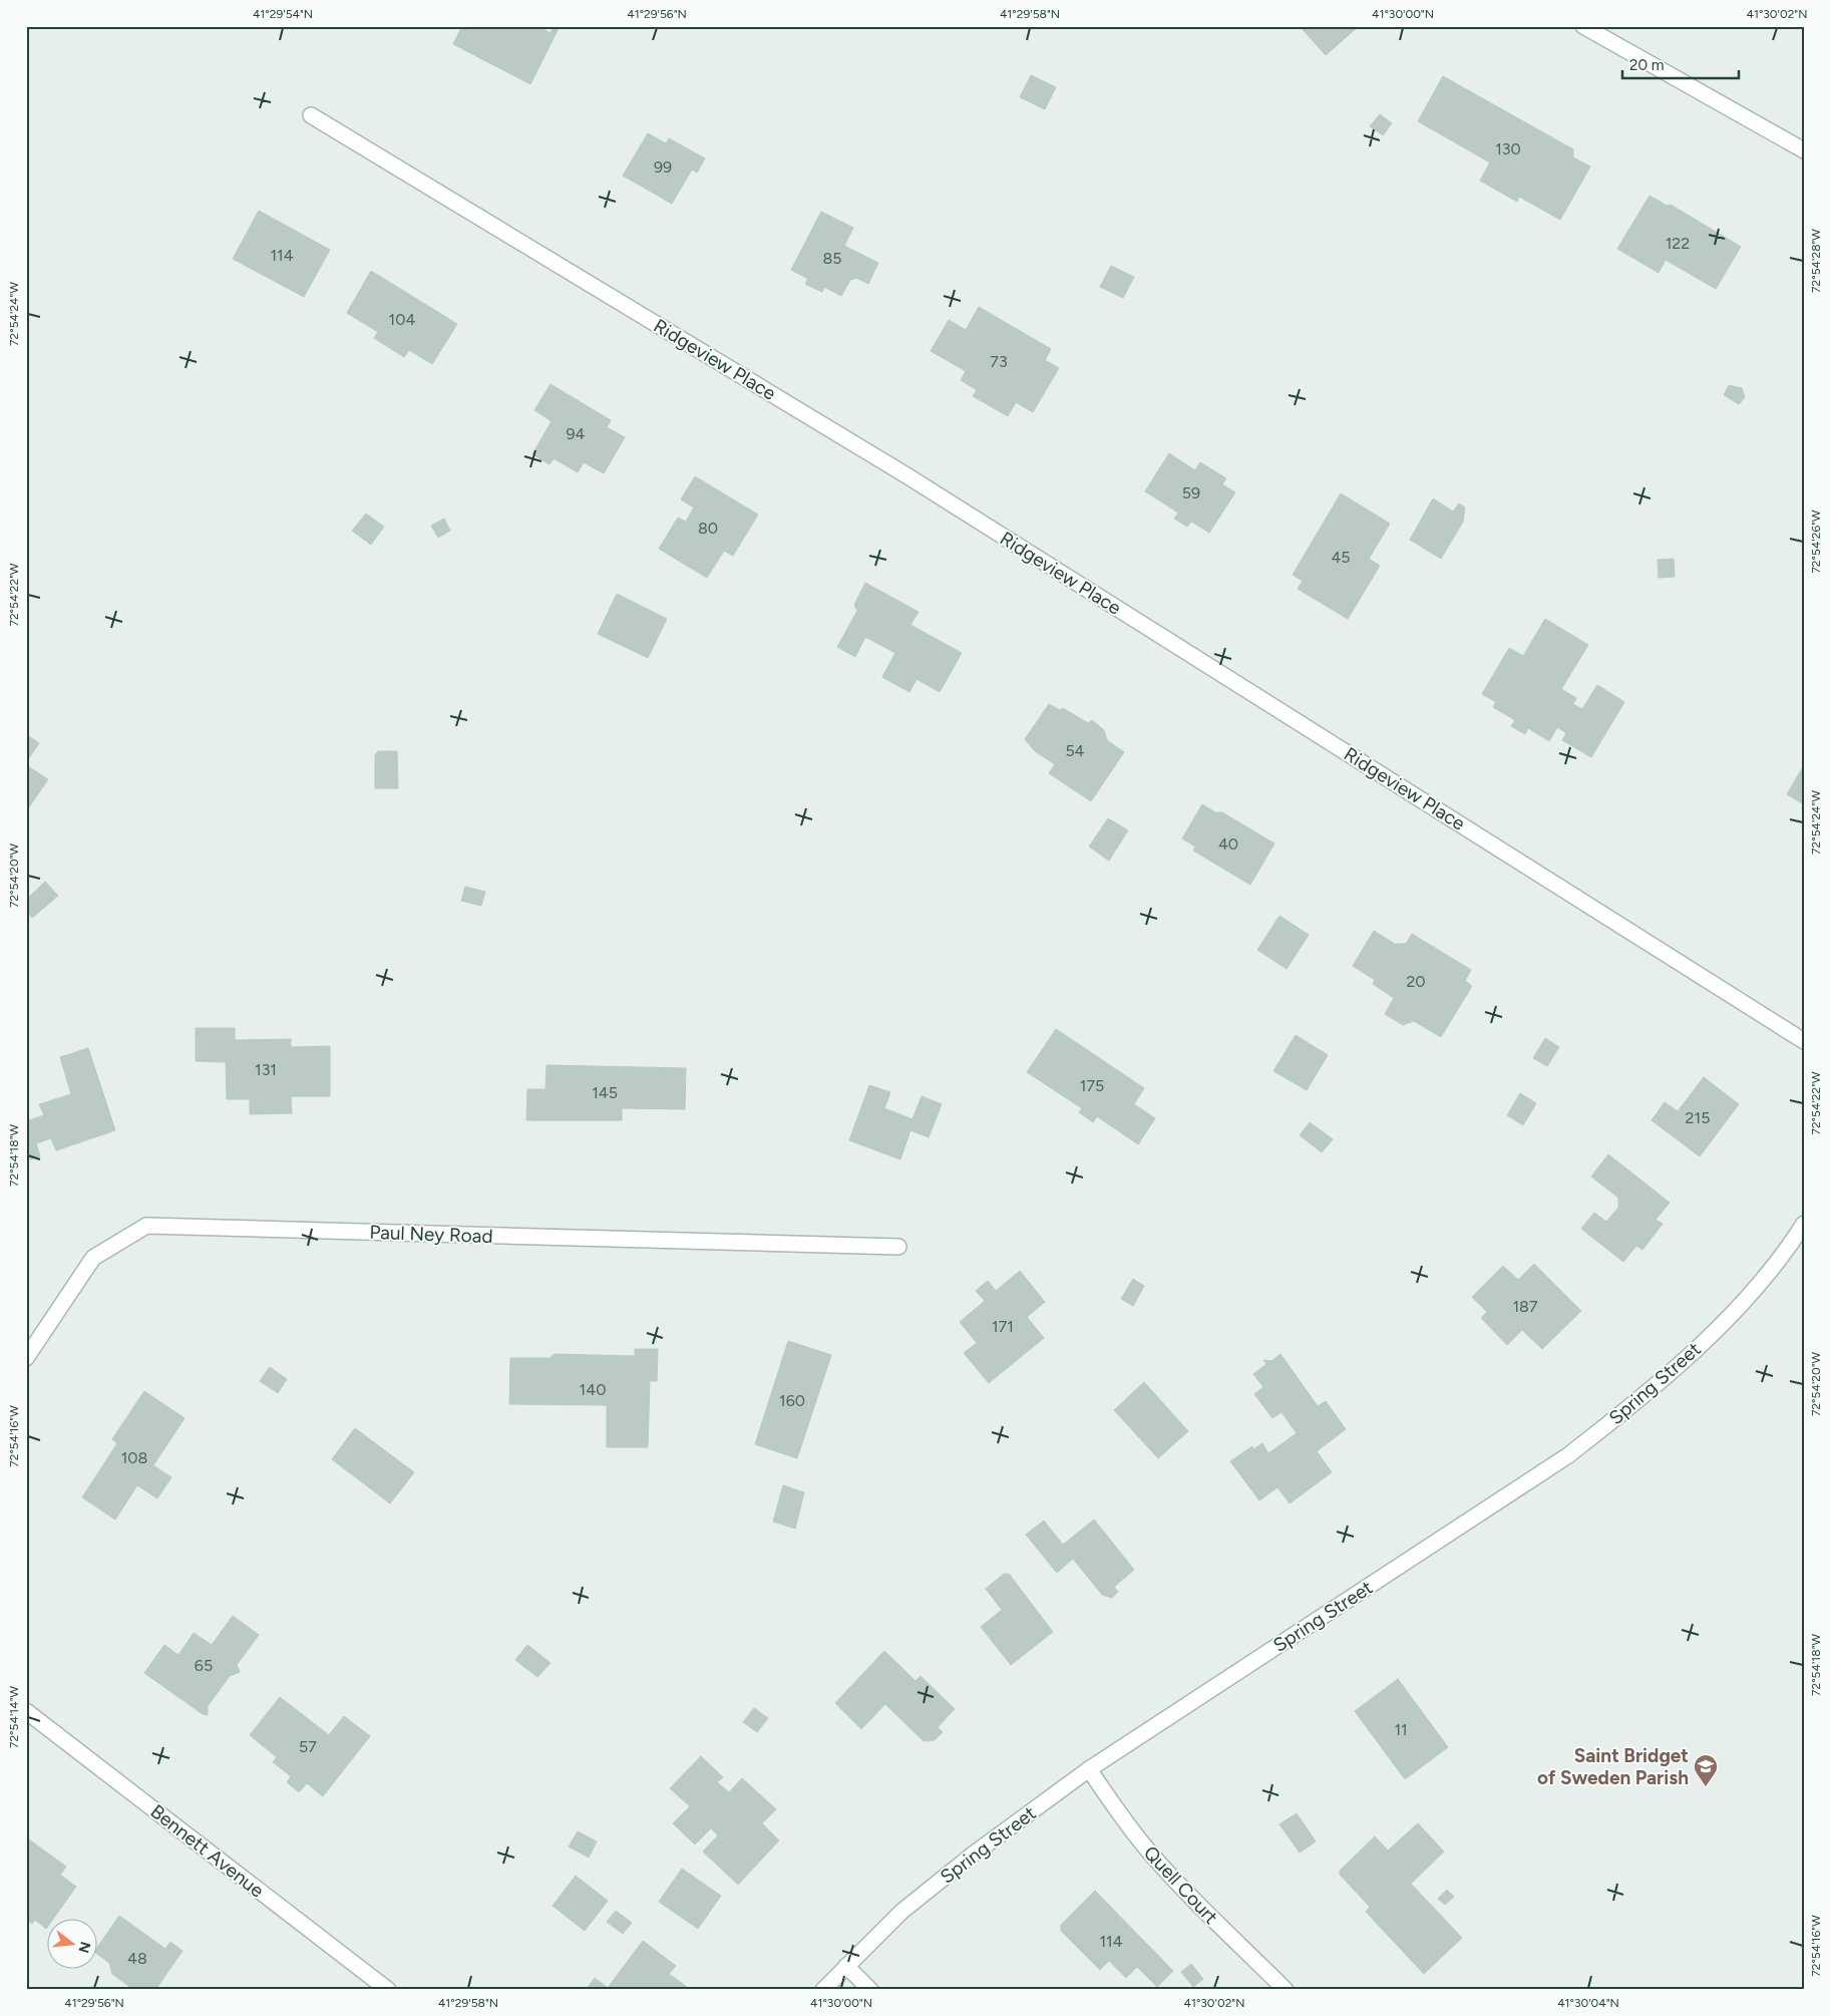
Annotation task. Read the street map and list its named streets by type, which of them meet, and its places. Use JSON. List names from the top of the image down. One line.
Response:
{"streets":{"street":["Ridgeview Place","Paul Ney Road","Spring Street","Bennett Avenue","Quell Court"]},"crossings":[["Spring Street","Quell Court"]],"places":{"school or university":["Saint Bridget of Sweden Parish"]},"house_numbers":["130","99","122","114","85","104","73","94","59","80","45","54","40","20","131","175","145","215","187","171","140","160","108","65","11","57","114","48"],"scale_bar":"20 m","north":"right","coordinates":["41°29'54\"N","41°29'56\"N","41°29'58\"N","41°30'00\"N","41°30'02\"N","72°54'28\"W","72°54'24\"W","72°54'26\"W","72°54'22\"W","72°54'20\"W","72°54'18\"W","72°54'16\"W","72°54'14\"W","41°30'04\"N"]}
